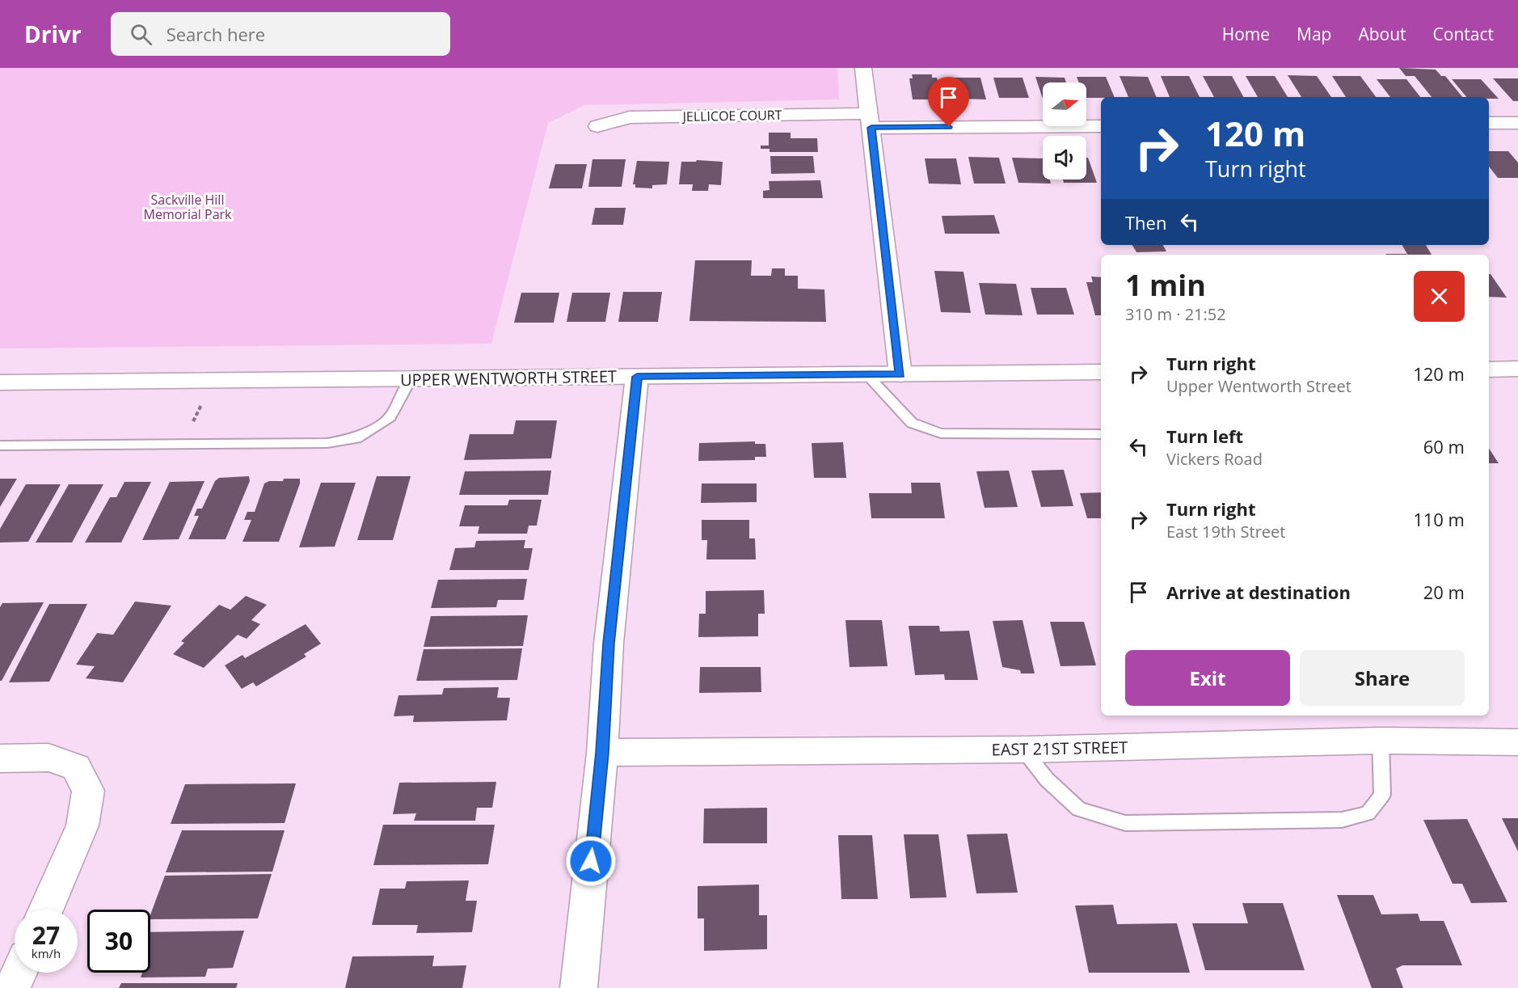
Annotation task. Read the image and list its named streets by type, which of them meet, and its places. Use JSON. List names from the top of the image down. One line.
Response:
{"streets":{"street":["JELLICOE COURT","UPPER WENTWORTH STREET","EAST 21ST STREET"]},"parks":["Sackville Hill Memorial Park"],"north":"right","page":{"header":"Drivr","search":"Search here","nav":["Home","Map","About","Contact"],"turn":["120 m","Turn right"],"then":"Then","heading":["1 min","310 m · 21:52"],"list":[{"name":"Turn right","note":"Upper Wentworth Street","value":"120 m"},{"name":"Turn left","note":"Vickers Road","value":"60 m"},{"name":"Turn right","note":"East 19th Street","value":"110 m"},{"name":"Arrive at destination","value":"20 m"}],"buttons":["Exit","Share"],"speed":"27 km/h","limit":"30"}}
